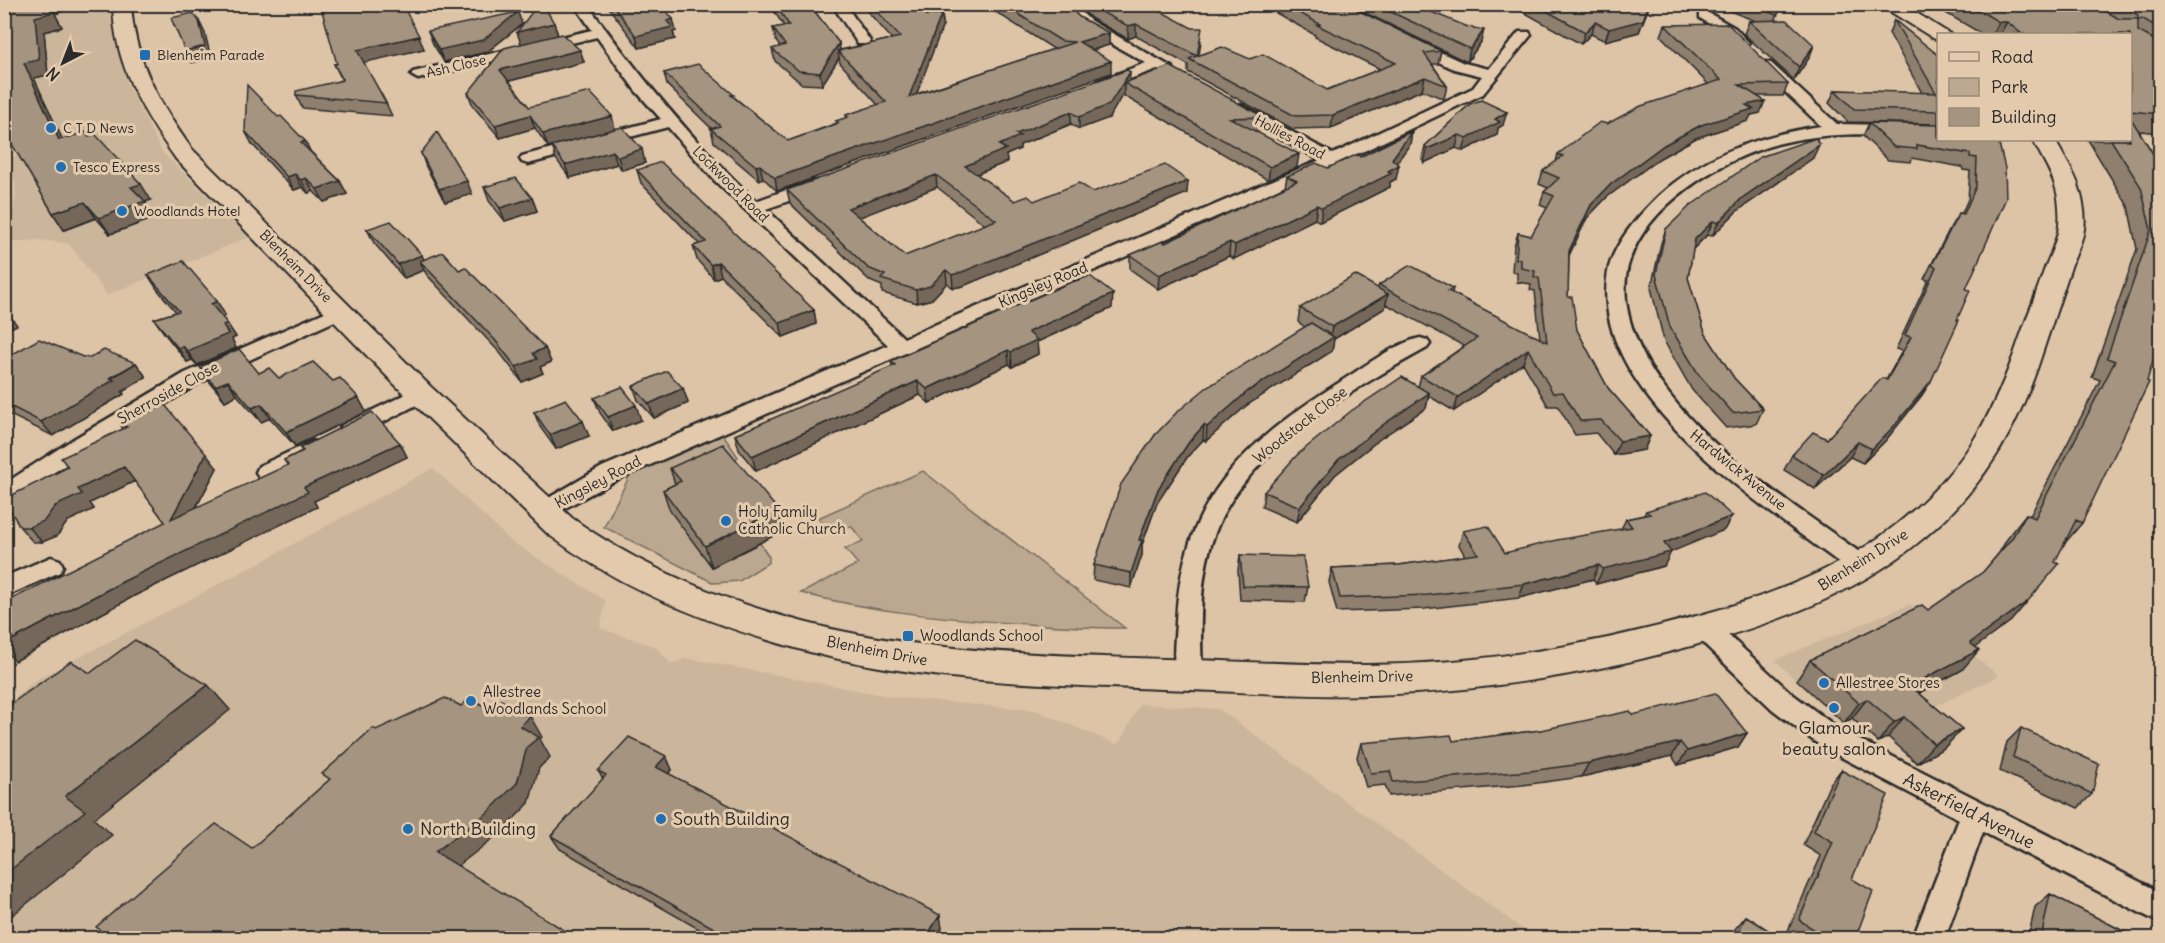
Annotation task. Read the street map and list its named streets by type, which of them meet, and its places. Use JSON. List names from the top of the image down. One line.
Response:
{"streets":{"street":["Ash Close","Hollies Road","Lockwood Road","Blenheim Drive","Kingsley Road","Sherroside Close","Woodstock Close","Hardwick Avenue","Askerfield Avenue"]},"crossings":[["Ash Close","Lockwood Road"],["Hollies Road","Kingsley Road"],["Lockwood Road","Kingsley Road"],["Blenheim Drive","Kingsley Road"],["Blenheim Drive","Sherroside Close"],["Blenheim Drive","Woodstock Close"],["Blenheim Drive","Hardwick Avenue"],["Blenheim Drive","Askerfield Avenue"]],"places":{"transit":["Blenheim Parade","Woodlands School"],"other":["C T D News","Tesco Express","Woodlands Hotel","Holy Family Catholic Church","Allestree Stores","Allestree Woodlands School","Glamour beauty salon","South Building","North Building"]},"legend":["Road","Park","Building"],"north":"bottom left"}
